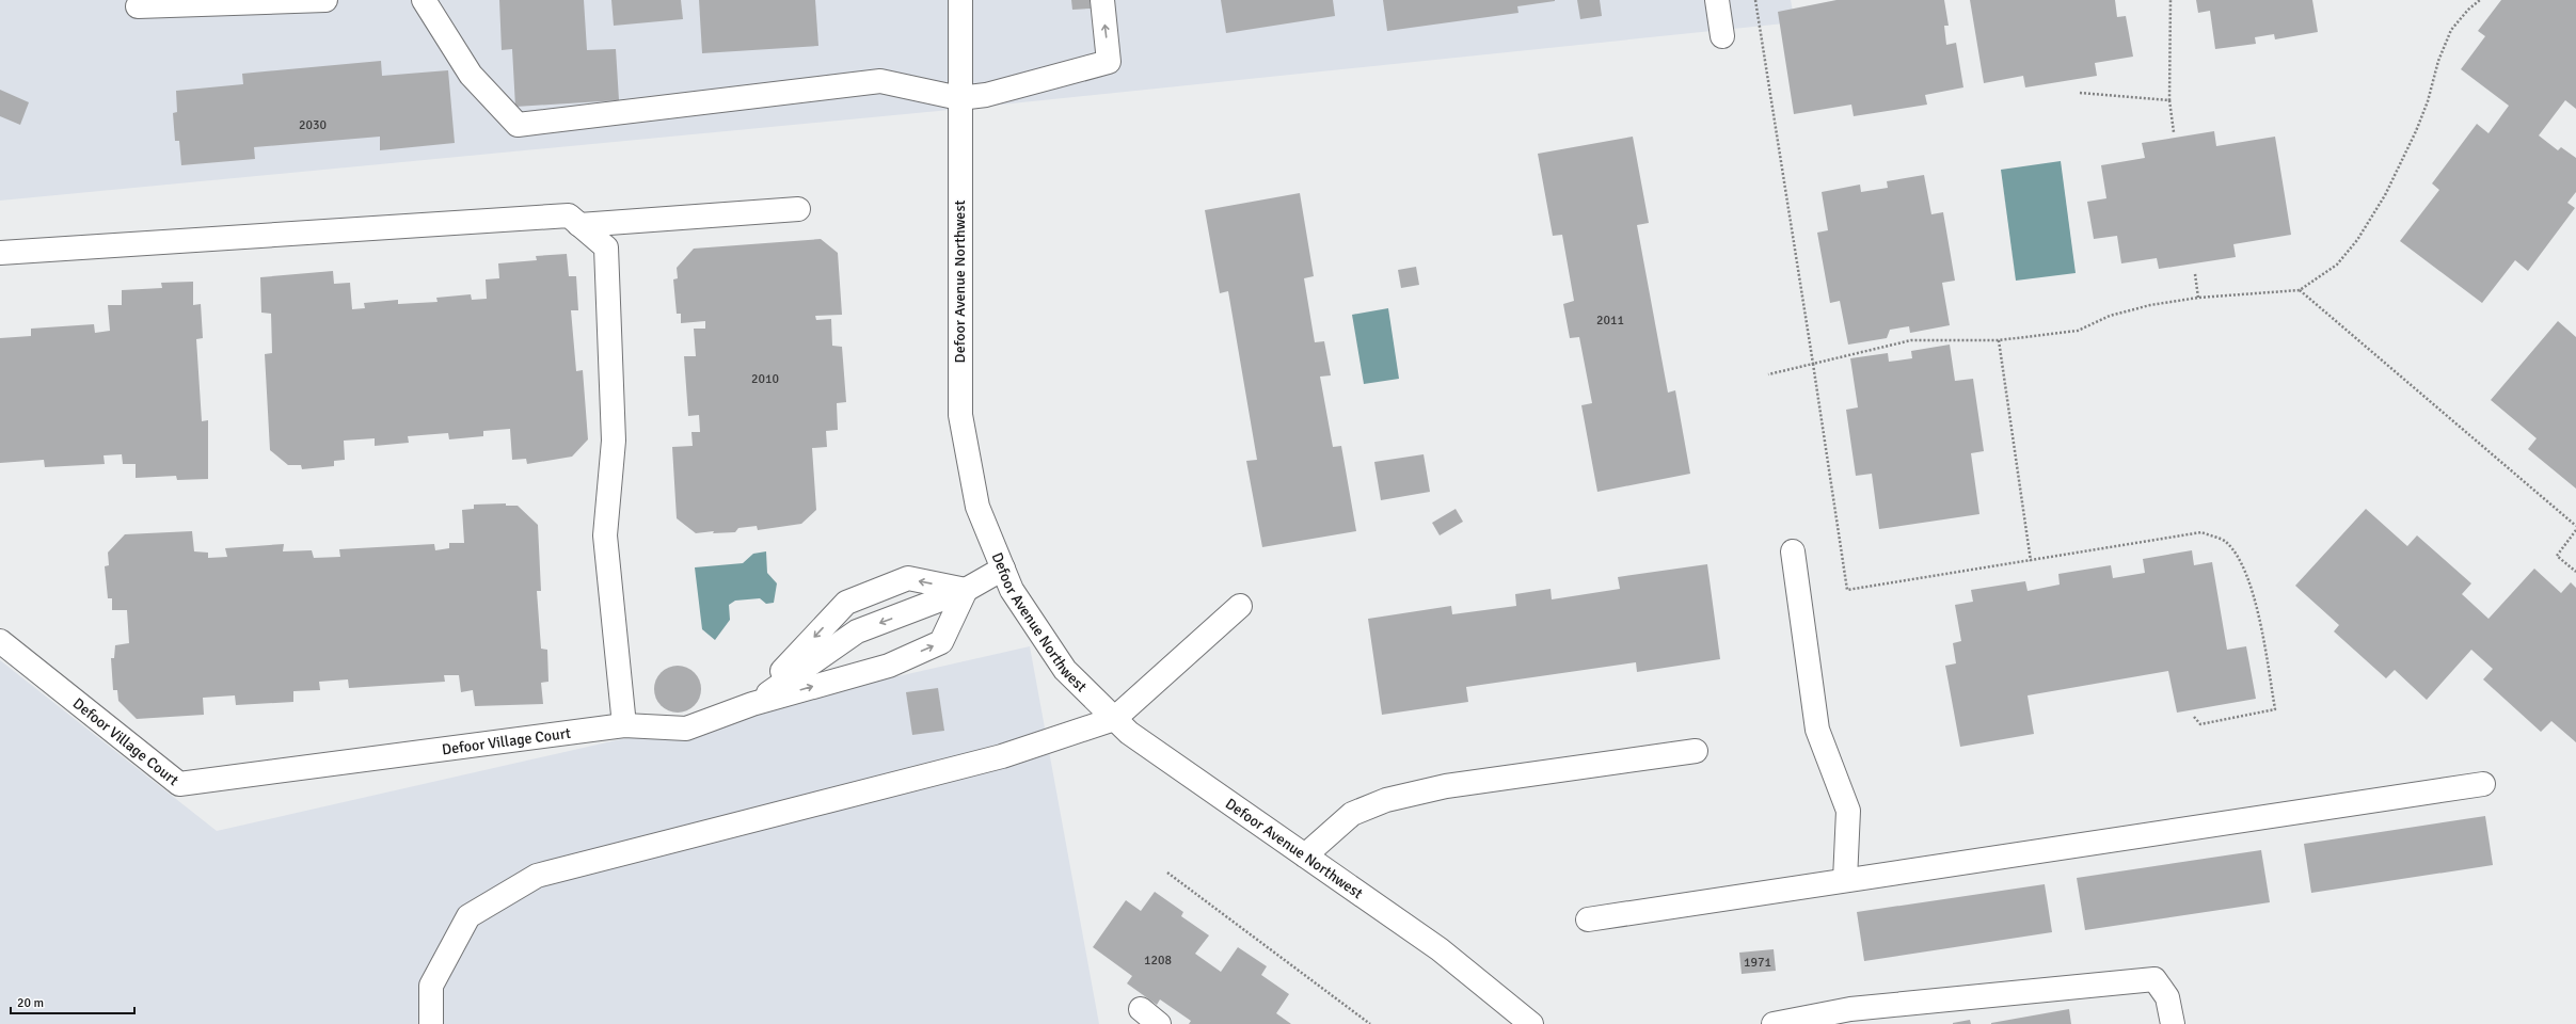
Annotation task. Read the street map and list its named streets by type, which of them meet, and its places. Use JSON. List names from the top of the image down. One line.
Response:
{"streets":{"street":["Defoor Avenue Northwest","Defoor Village Court"]},"house_numbers":["2030","2011","2010","1208","1971"],"scale_bar":"20 m"}
